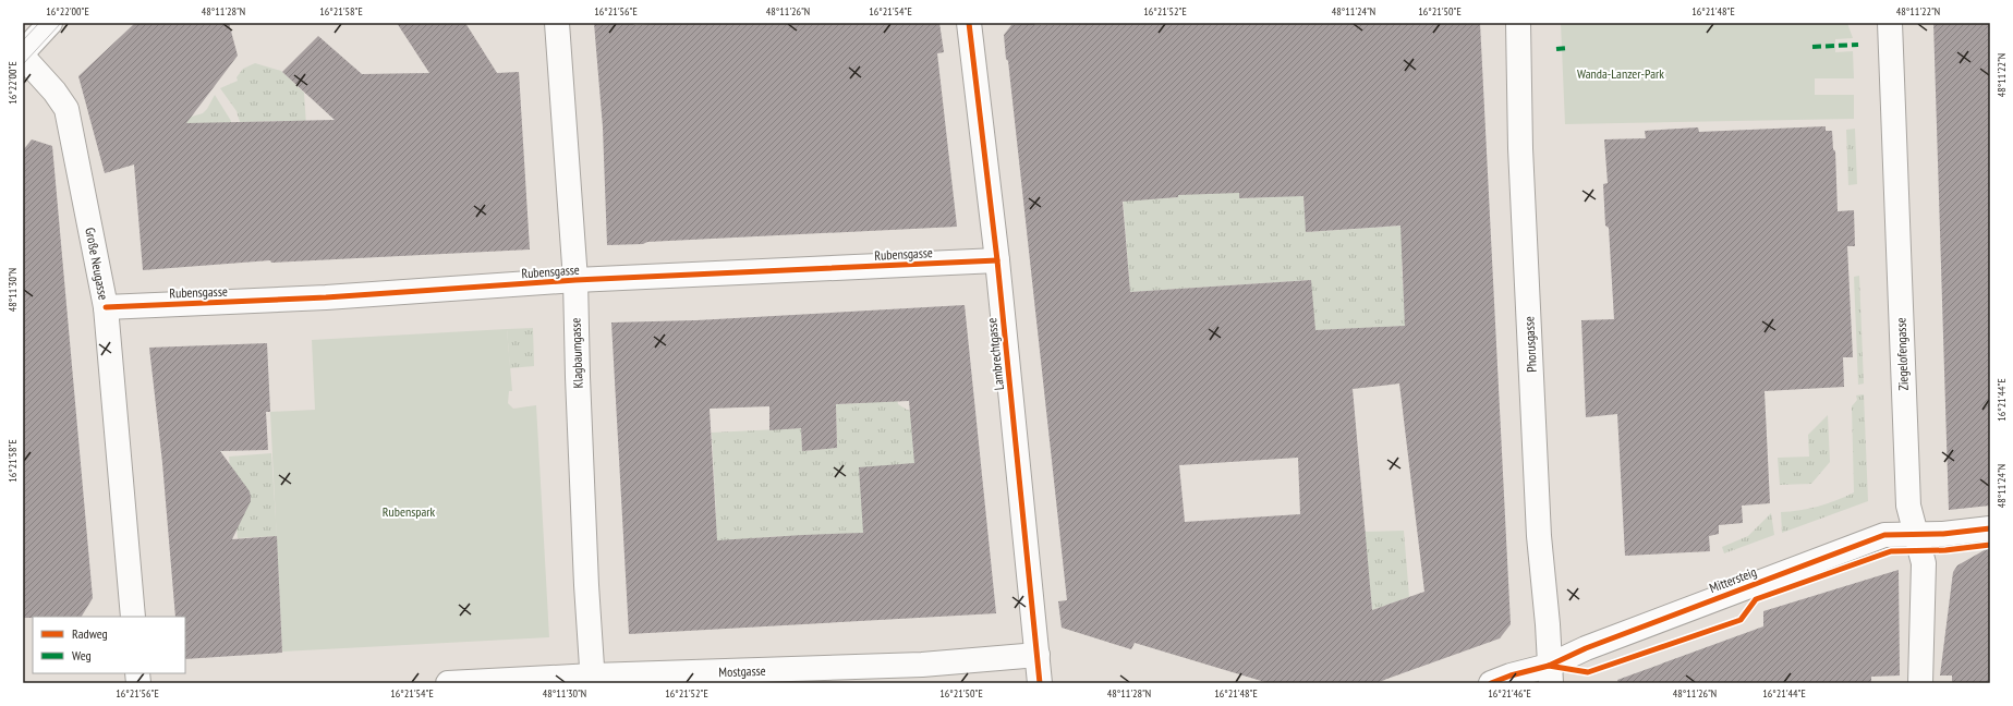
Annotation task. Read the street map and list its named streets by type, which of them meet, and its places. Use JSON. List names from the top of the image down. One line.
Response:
{"streets":{"street":["Rubensgasse","Große Neugasse","Phorusgasse","Klagbaumgasse","Lambrechtgasse","Ziegelofengasse","Mittersteig","Mostgasse"]},"crossings":[["Rubensgasse","Große Neugasse"],["Rubensgasse","Klagbaumgasse"],["Rubensgasse","Lambrechtgasse"],["Phorusgasse","Mittersteig"],["Klagbaumgasse","Mostgasse"],["Lambrechtgasse","Mostgasse"],["Ziegelofengasse","Mittersteig"]],"parks":["Wanda-Lanzer-Park","Rubenspark"],"legend":["Radweg","Weg"],"coordinates":["16°22'00\"E","48°11'28\"N","16°21'58\"E","16°21'56\"E","48°11'26\"N","16°21'54\"E","16°21'52\"E","48°11'24\"N","16°21'50\"E","16°21'48\"E","48°11'22\"N","48°11'30\"N","16°21'44\"E","16°21'46\"E"]}
